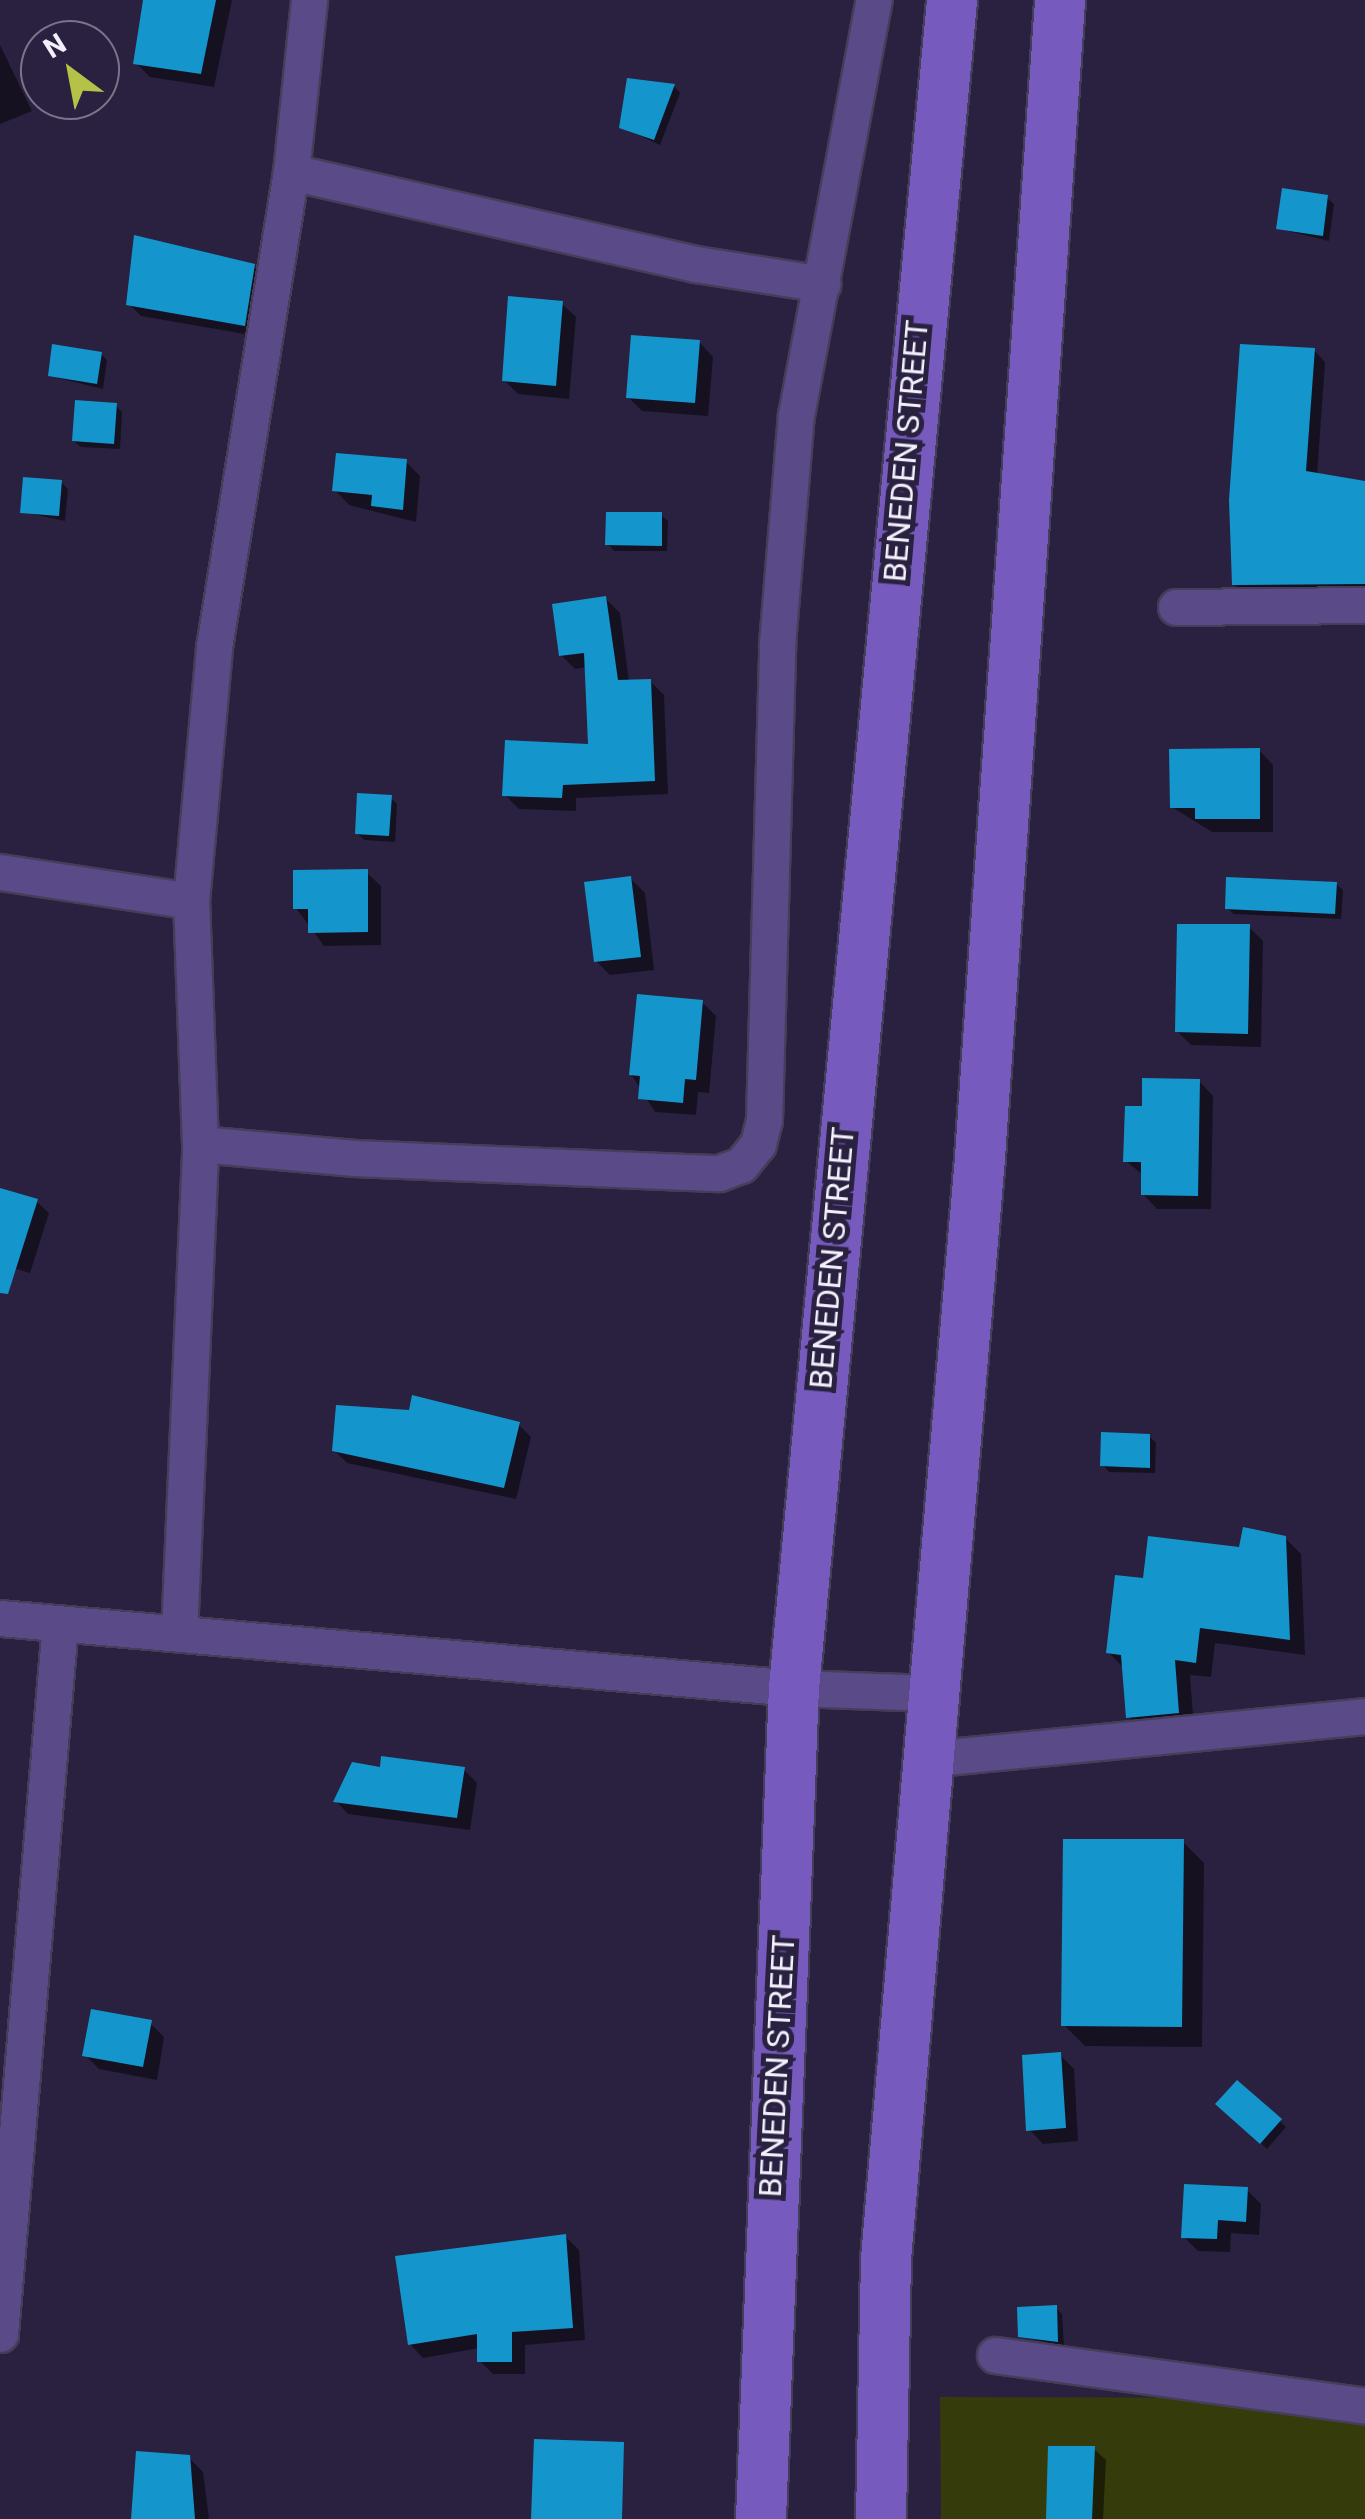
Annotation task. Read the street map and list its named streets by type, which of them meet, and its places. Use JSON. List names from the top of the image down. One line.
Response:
{"streets":{"main road":["BENEDEN STREET"]},"north":"top left"}
